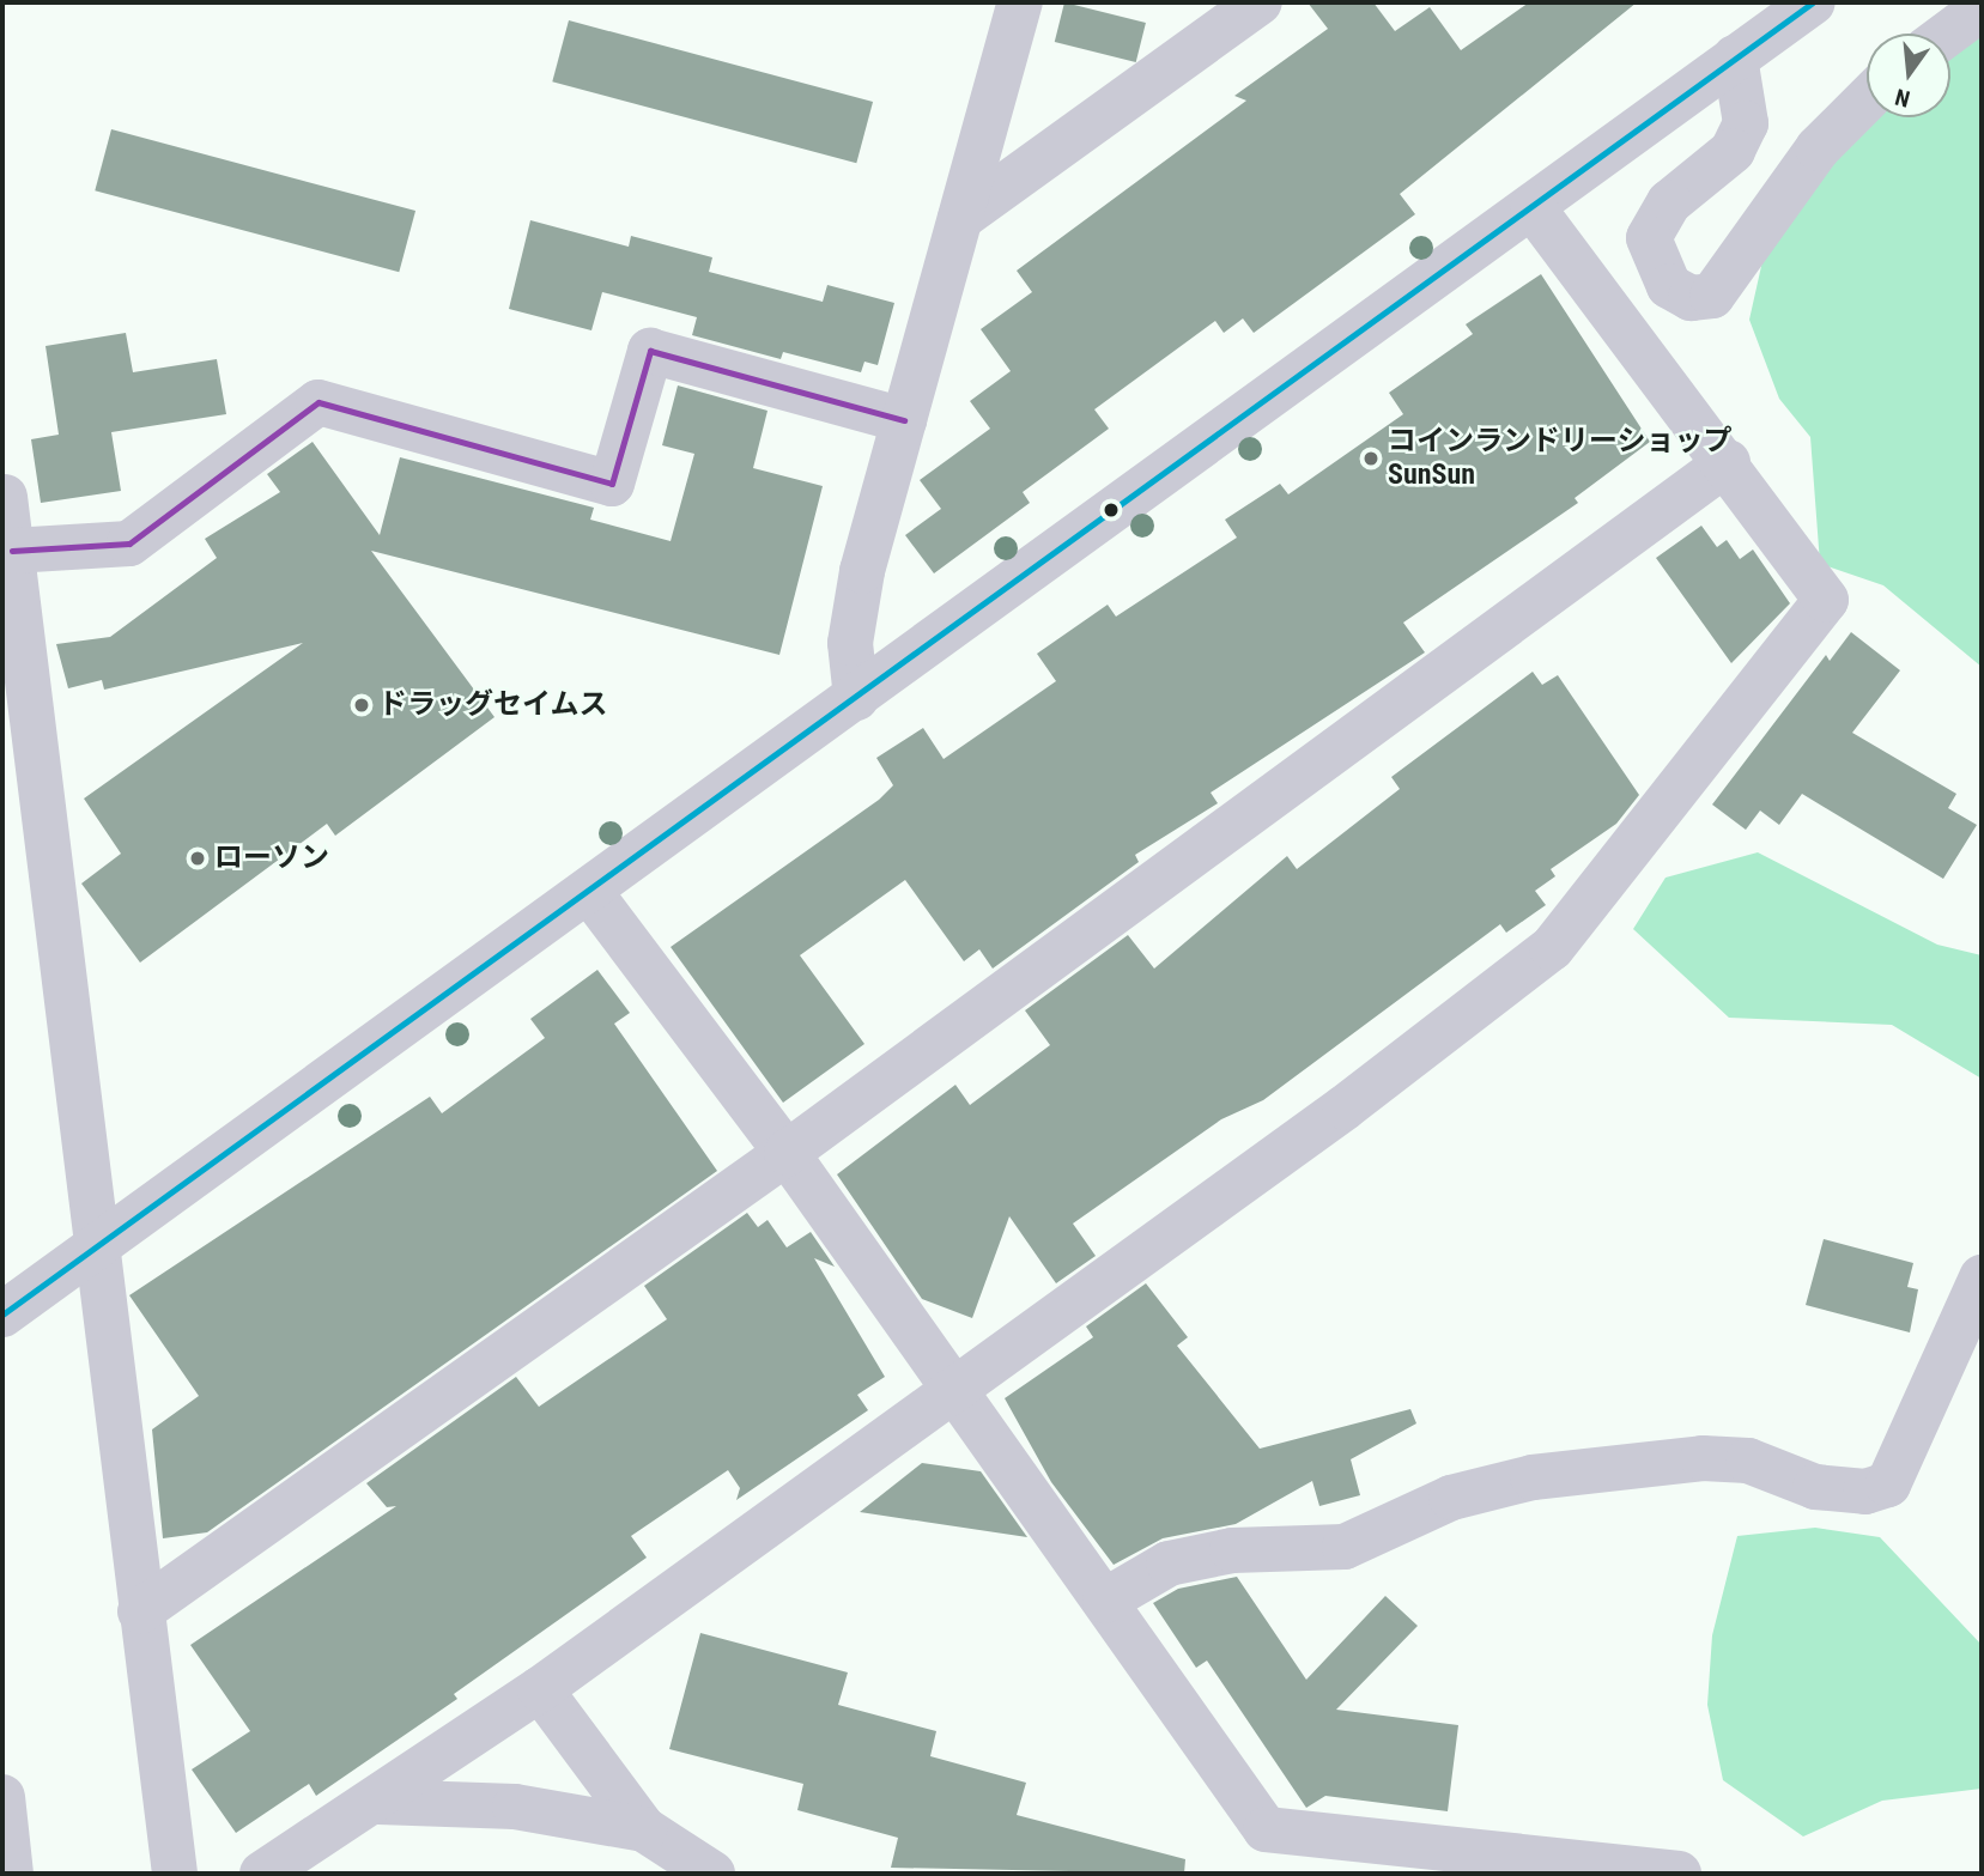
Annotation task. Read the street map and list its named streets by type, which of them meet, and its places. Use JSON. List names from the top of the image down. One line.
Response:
{"places":["コインランドリーショップ SunSun","ドラッグセイムス","ローソン"],"north":"bottom"}
